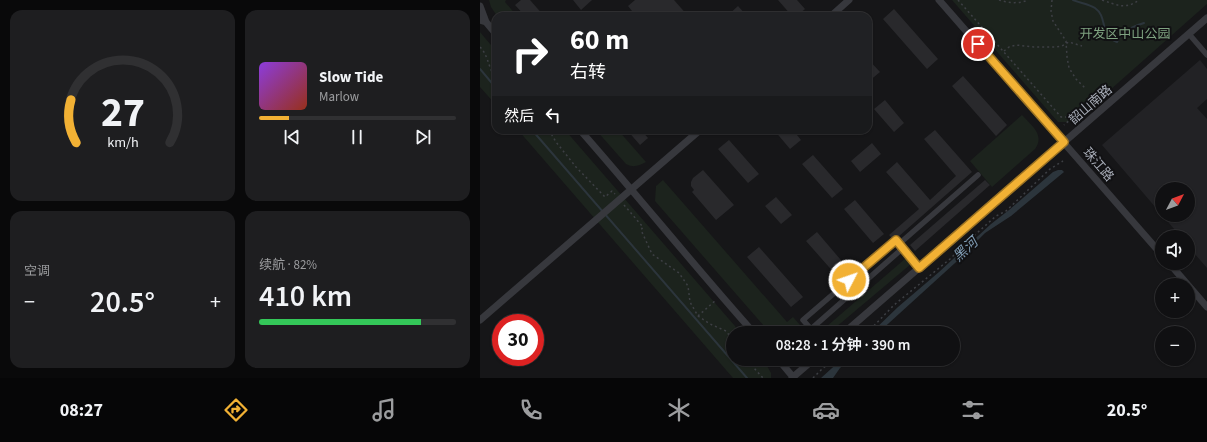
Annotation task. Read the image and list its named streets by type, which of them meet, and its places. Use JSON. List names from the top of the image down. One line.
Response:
{"streets":{"street":["韶山南路","珠江路"]},"crossings":[["韶山南路","珠江路"]],"water":["黑河"],"parks":["开发区中山公园"],"north":"top right","page":{"turn":["60 m","右转"],"song":["Slow Tide","Marlow"],"then":"然后","map_buttons":["+","−"],"tile":["空调",["续航 · 82%","410 km"]],"heat":["−","20.5°","+"],"limit":"30","trip":"08:28 · 1 分钟 · 390 m","tabs":["08:27","20.5°"],"gauge":["27","km/h"]}}
